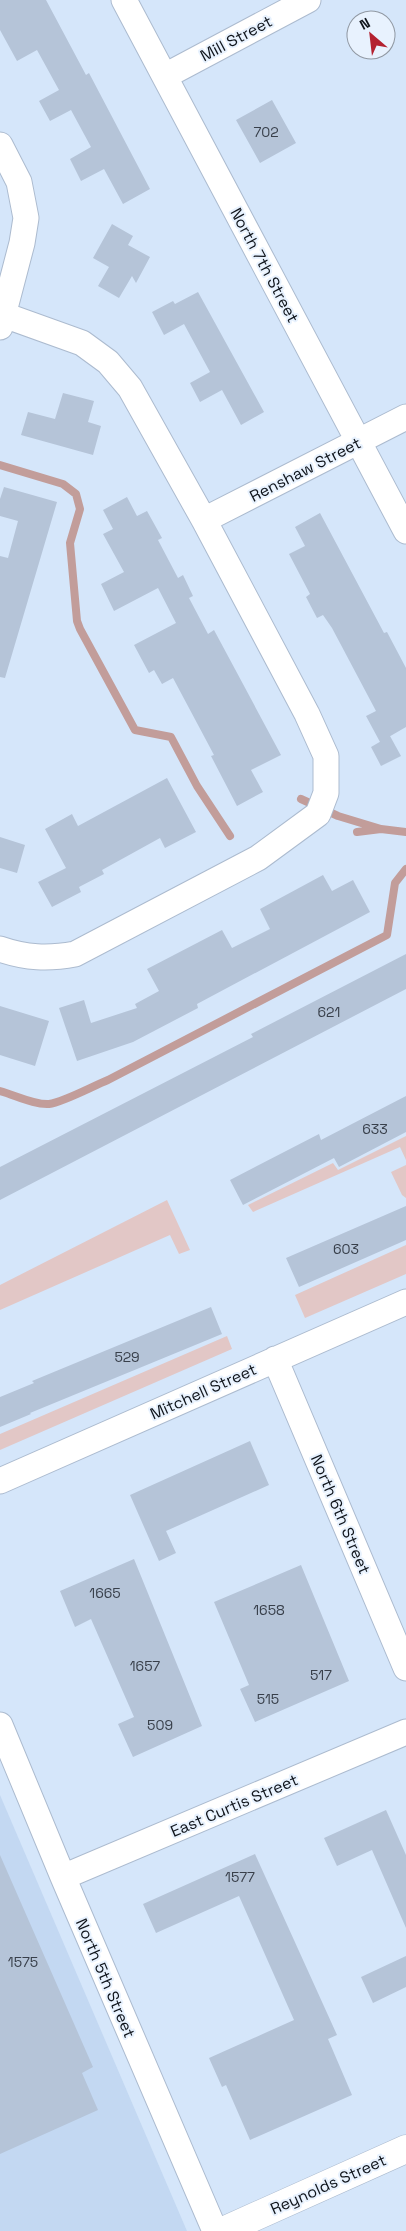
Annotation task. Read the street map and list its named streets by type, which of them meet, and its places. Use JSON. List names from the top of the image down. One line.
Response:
{"streets":{"main road":["Reynolds Street"],"street":["Mill Street","North 7th Street","Renshaw Street","Mitchell Street","North 6th Street","East Curtis Street","North 5th Street"]},"crossings":[["Mill Street","North 7th Street"],["North 7th Street","Renshaw Street"],["Mitchell Street","North 6th Street"],["East Curtis Street","North 5th Street"]],"house_numbers":["702","621","633","603","529","1665","1658","1657","517","515","509","1577","1575"],"north":"top left"}
